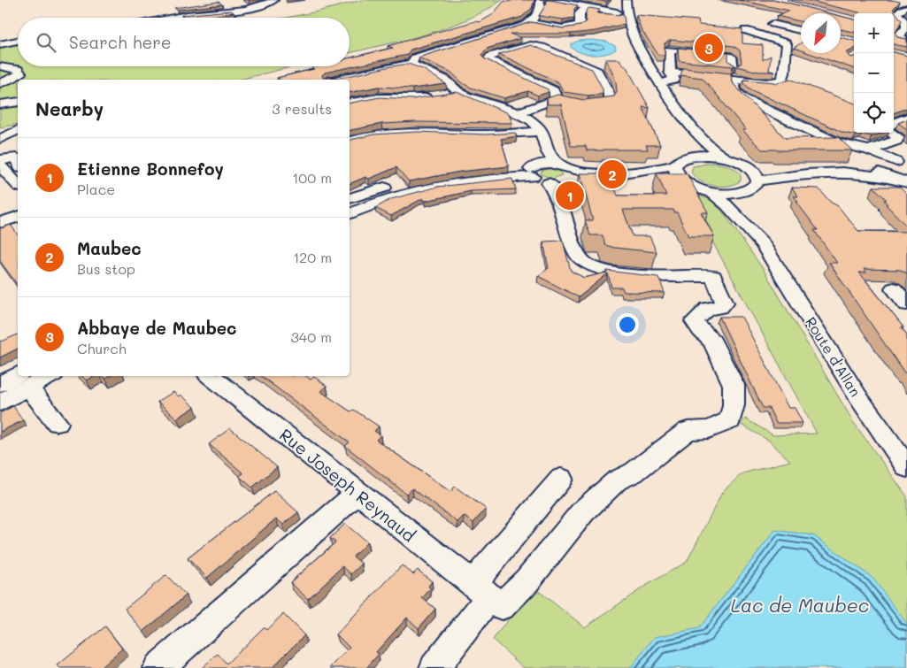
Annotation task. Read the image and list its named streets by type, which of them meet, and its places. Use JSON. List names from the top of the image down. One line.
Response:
{"streets":{"street":["Route d'Allan","Rue Joseph Reynaud"]},"water":["Lac de Maubec"],"north":"bottom left","page":{"map_buttons":["+","−"],"search":"Search here","pins":["3","2","1"],"heading":["Nearby","3 results"],"list":[{"mark":"1","name":"Etienne Bonnefoy","note":"Place","value":"100 m"},{"mark":"2","name":"Maubec","note":"Bus stop","value":"120 m"},{"mark":"3","name":"Abbaye de Maubec","note":"Church","value":"340 m"}]}}
